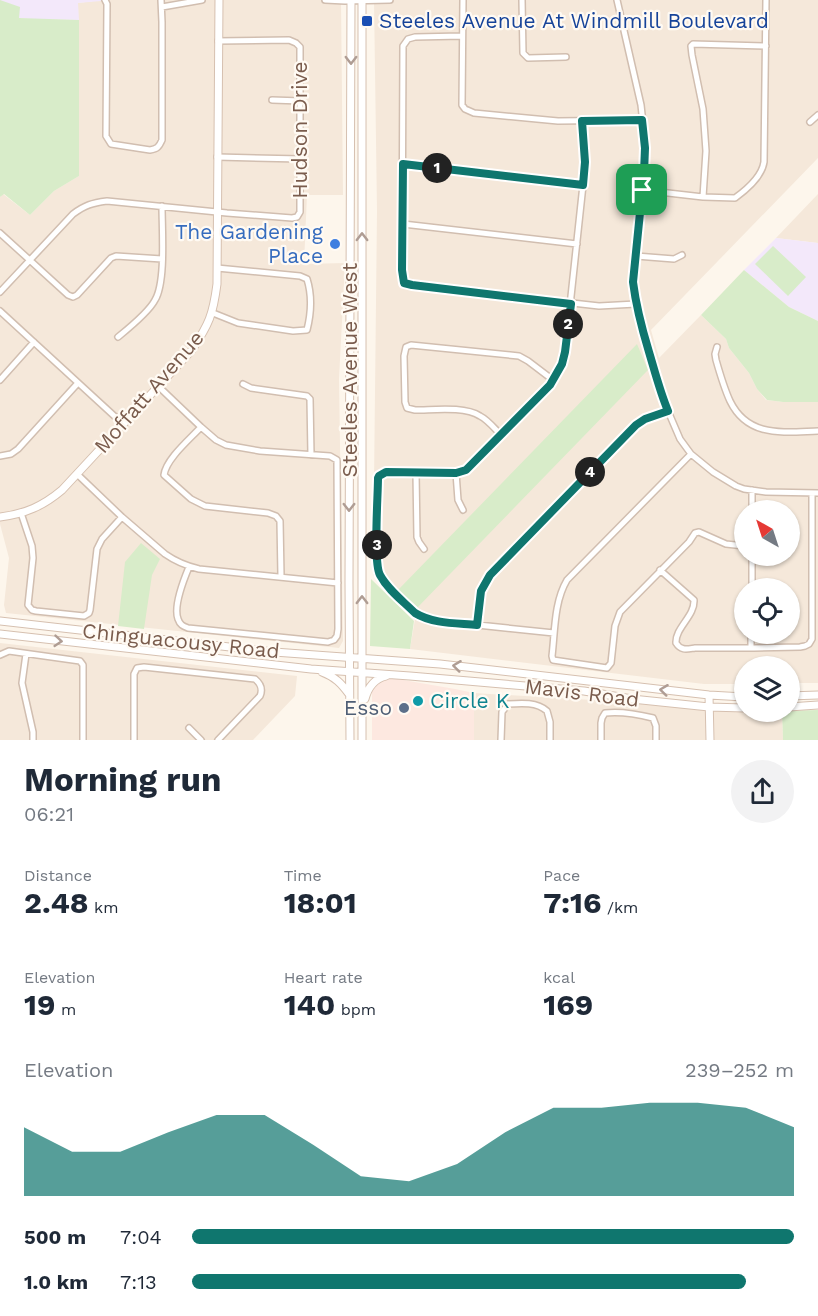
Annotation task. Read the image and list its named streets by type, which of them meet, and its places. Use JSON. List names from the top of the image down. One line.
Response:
{"streets":{"main road":["Steeles Avenue West","Moffatt Avenue","Chinguacousy Road","Mavis Road"],"street":["Hudson Drive"]},"crossings":[["Hudson Drive","Moffatt Avenue"],["Steeles Avenue West","Chinguacousy Road"],["Steeles Avenue West","Mavis Road"],["Chinguacousy Road","Mavis Road"]],"places":{"transit":["Steeles Avenue At Windmill Boulevard"],"other":["The Gardening Place","Circle K","Esso"]},"north":"top left","page":{"pins":["1","2","4","3"],"heading":["Morning run","06:21"],"stats":[["Distance","2.48 km"],["Time","18:01"],["Pace","7:16 /km"],["Elevation","19 m"],["Heart rate","140 bpm"],["kcal","169"]],"chart":["Elevation","239–252 m"],"list":[{"name":"500 m","note":"7:04"},{"name":"1.0 km","note":"7:13"}]}}
